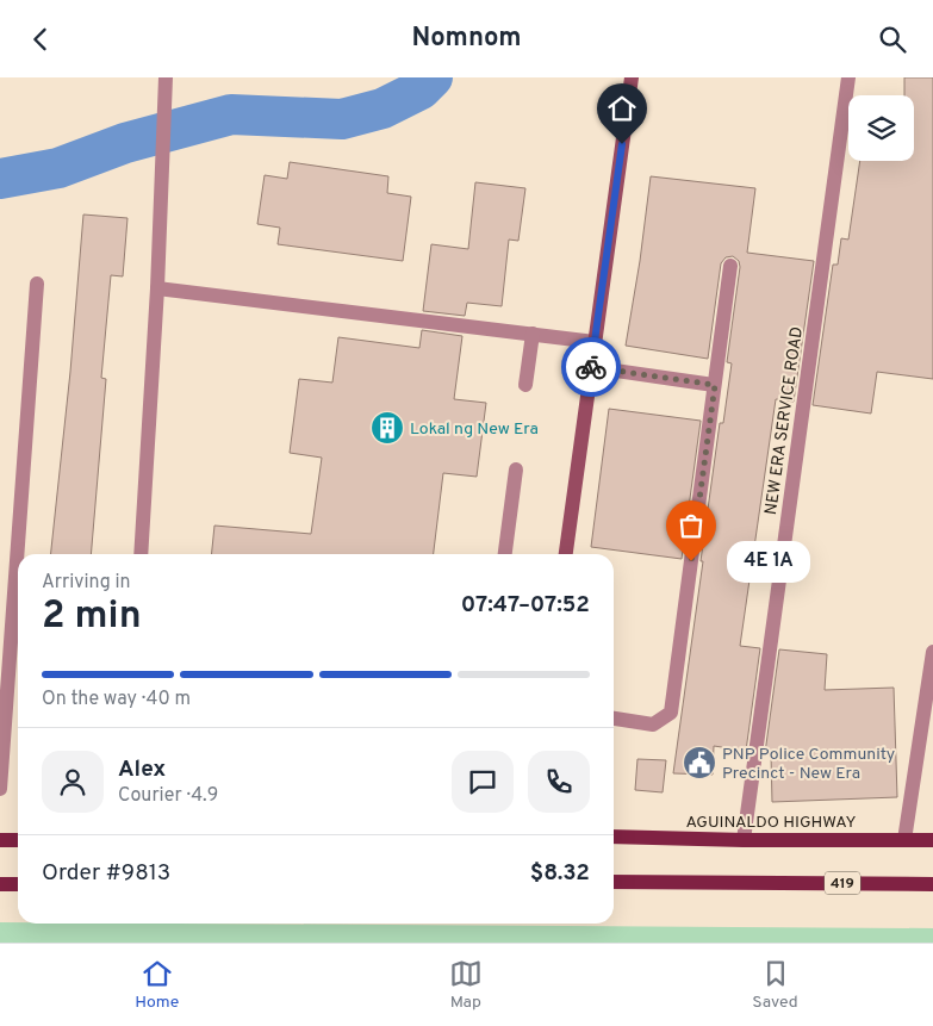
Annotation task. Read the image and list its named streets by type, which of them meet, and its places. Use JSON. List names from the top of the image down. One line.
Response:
{"streets":{"main road":["AGUINALDO HIGHWAY","419"],"street":["NEW ERA SERVICE ROAD"]},"crossings":[["NEW ERA SERVICE ROAD","AGUINALDO HIGHWAY"]],"places":{"building":["Lokal ng New Era"],"other":["4E 1A"],"public building":["PNP Police Community Precinct - New Era"]},"page":{"header":"Nomnom","bubble":"4E 1A","heading":["2 min","Arriving in","07:47–07:52"],"panel":["Alex","Courier · 4.9","Order #9813","$8.32"],"bar":"On the way · 40 m","tabs":["Home","Map","Saved"]}}
